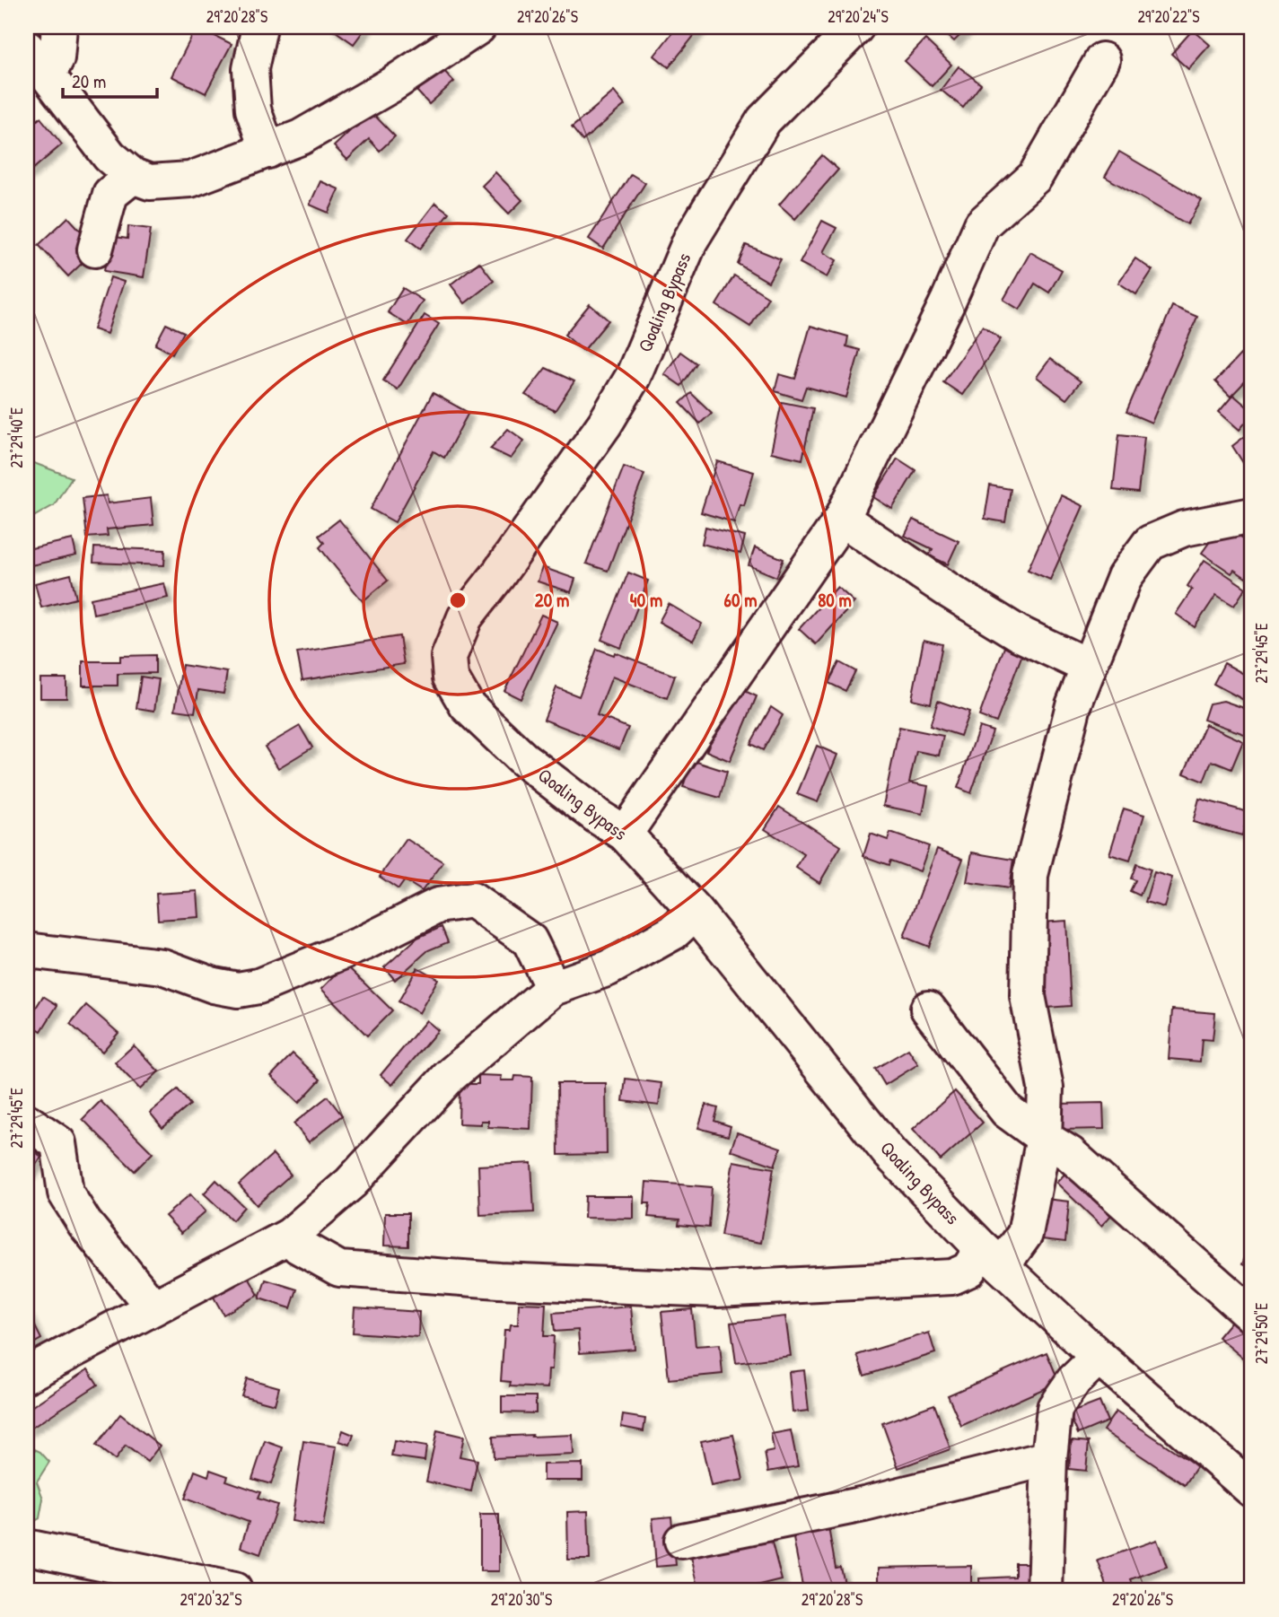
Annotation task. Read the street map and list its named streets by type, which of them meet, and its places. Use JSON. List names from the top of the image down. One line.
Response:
{"streets":{"street":["Qoaling Bypass"]},"scale_bar":"20 m","coordinates":["29°20'28\"S","29°20'26\"S","29°20'24\"S","29°20'22\"S","27°29'40\"E","27°29'45\"E","27°29'50\"E","29°20'32\"S","29°20'30\"S"],"rings":["20 m","40 m","60 m","80 m"]}
